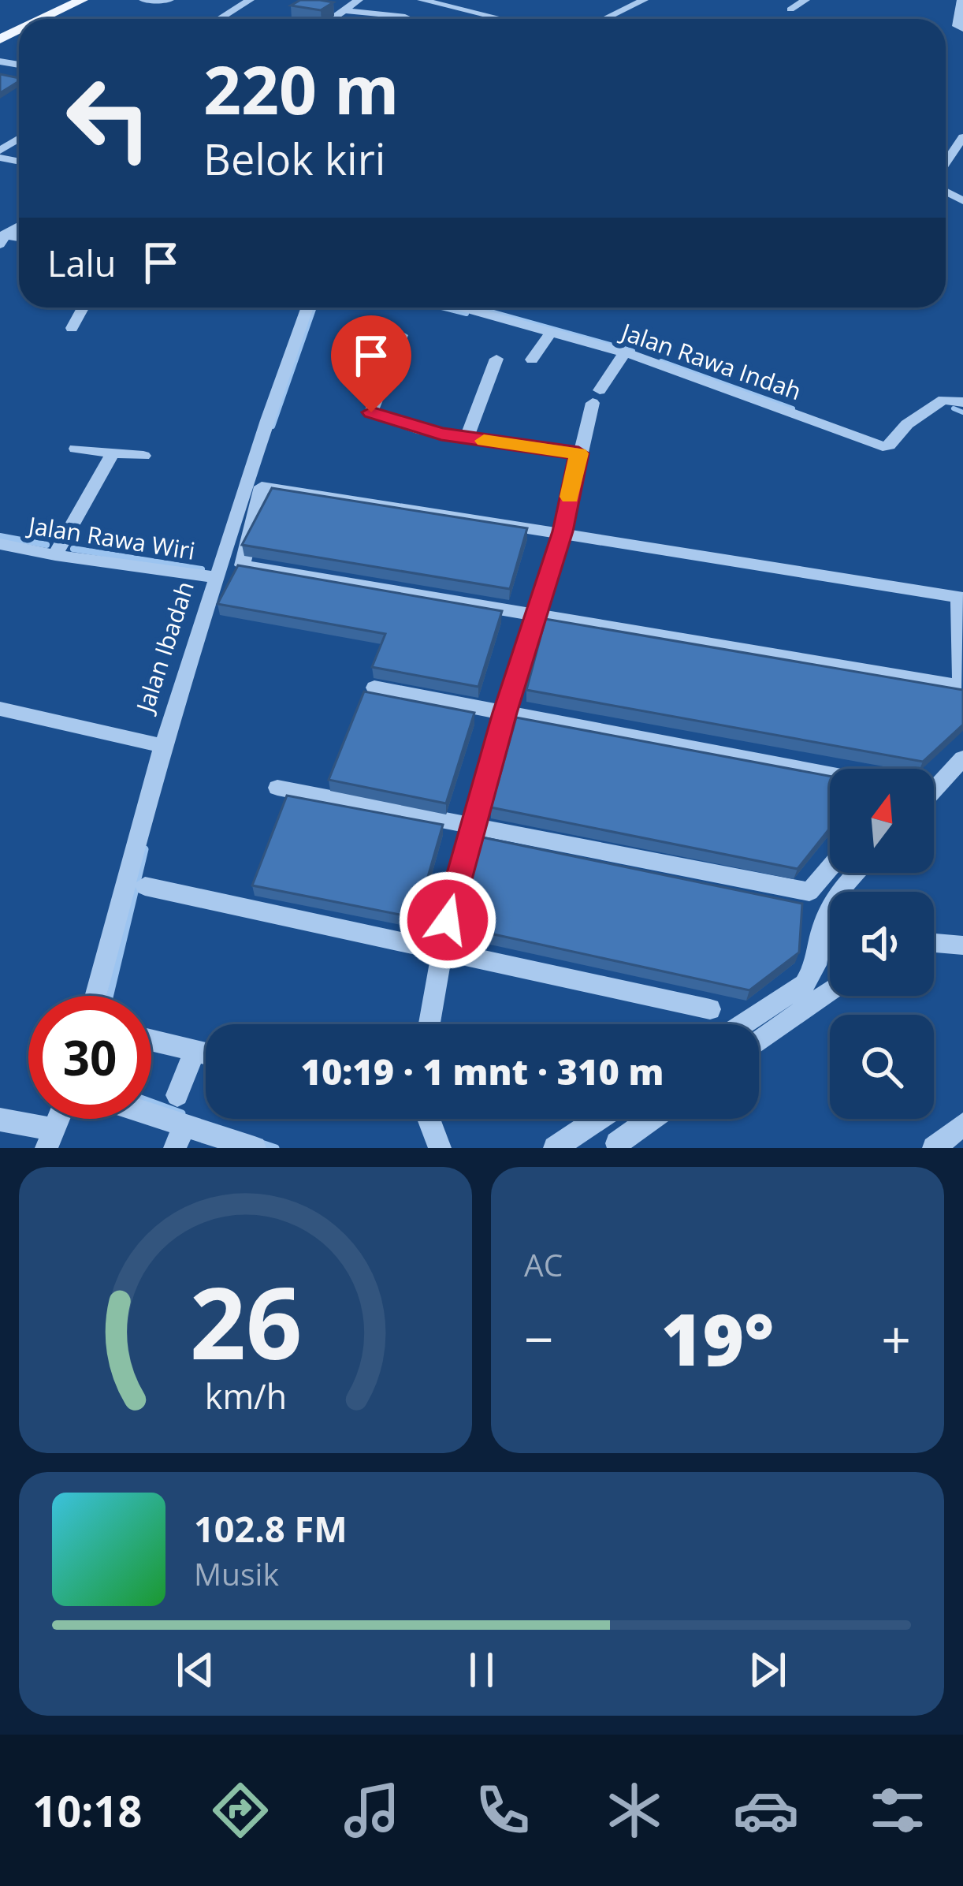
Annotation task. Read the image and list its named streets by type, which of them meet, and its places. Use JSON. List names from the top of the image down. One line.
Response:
{"streets":{"street":["Jalan Rawa Indah","Jalan Rawa Wiri","Jalan Ibadah"]},"crossings":[["Jalan Rawa Wiri","Jalan Ibadah"]],"north":"top","page":{"turn":["220 m","Belok kiri"],"then":"Lalu","limit":"30","trip":"10:19 · 1 mnt · 310 m","tile":"AC","heat":["−","19°","+"],"song":["102.8 FM","Musik"],"tabs":"10:18","gauge":["26","km/h"]}}
